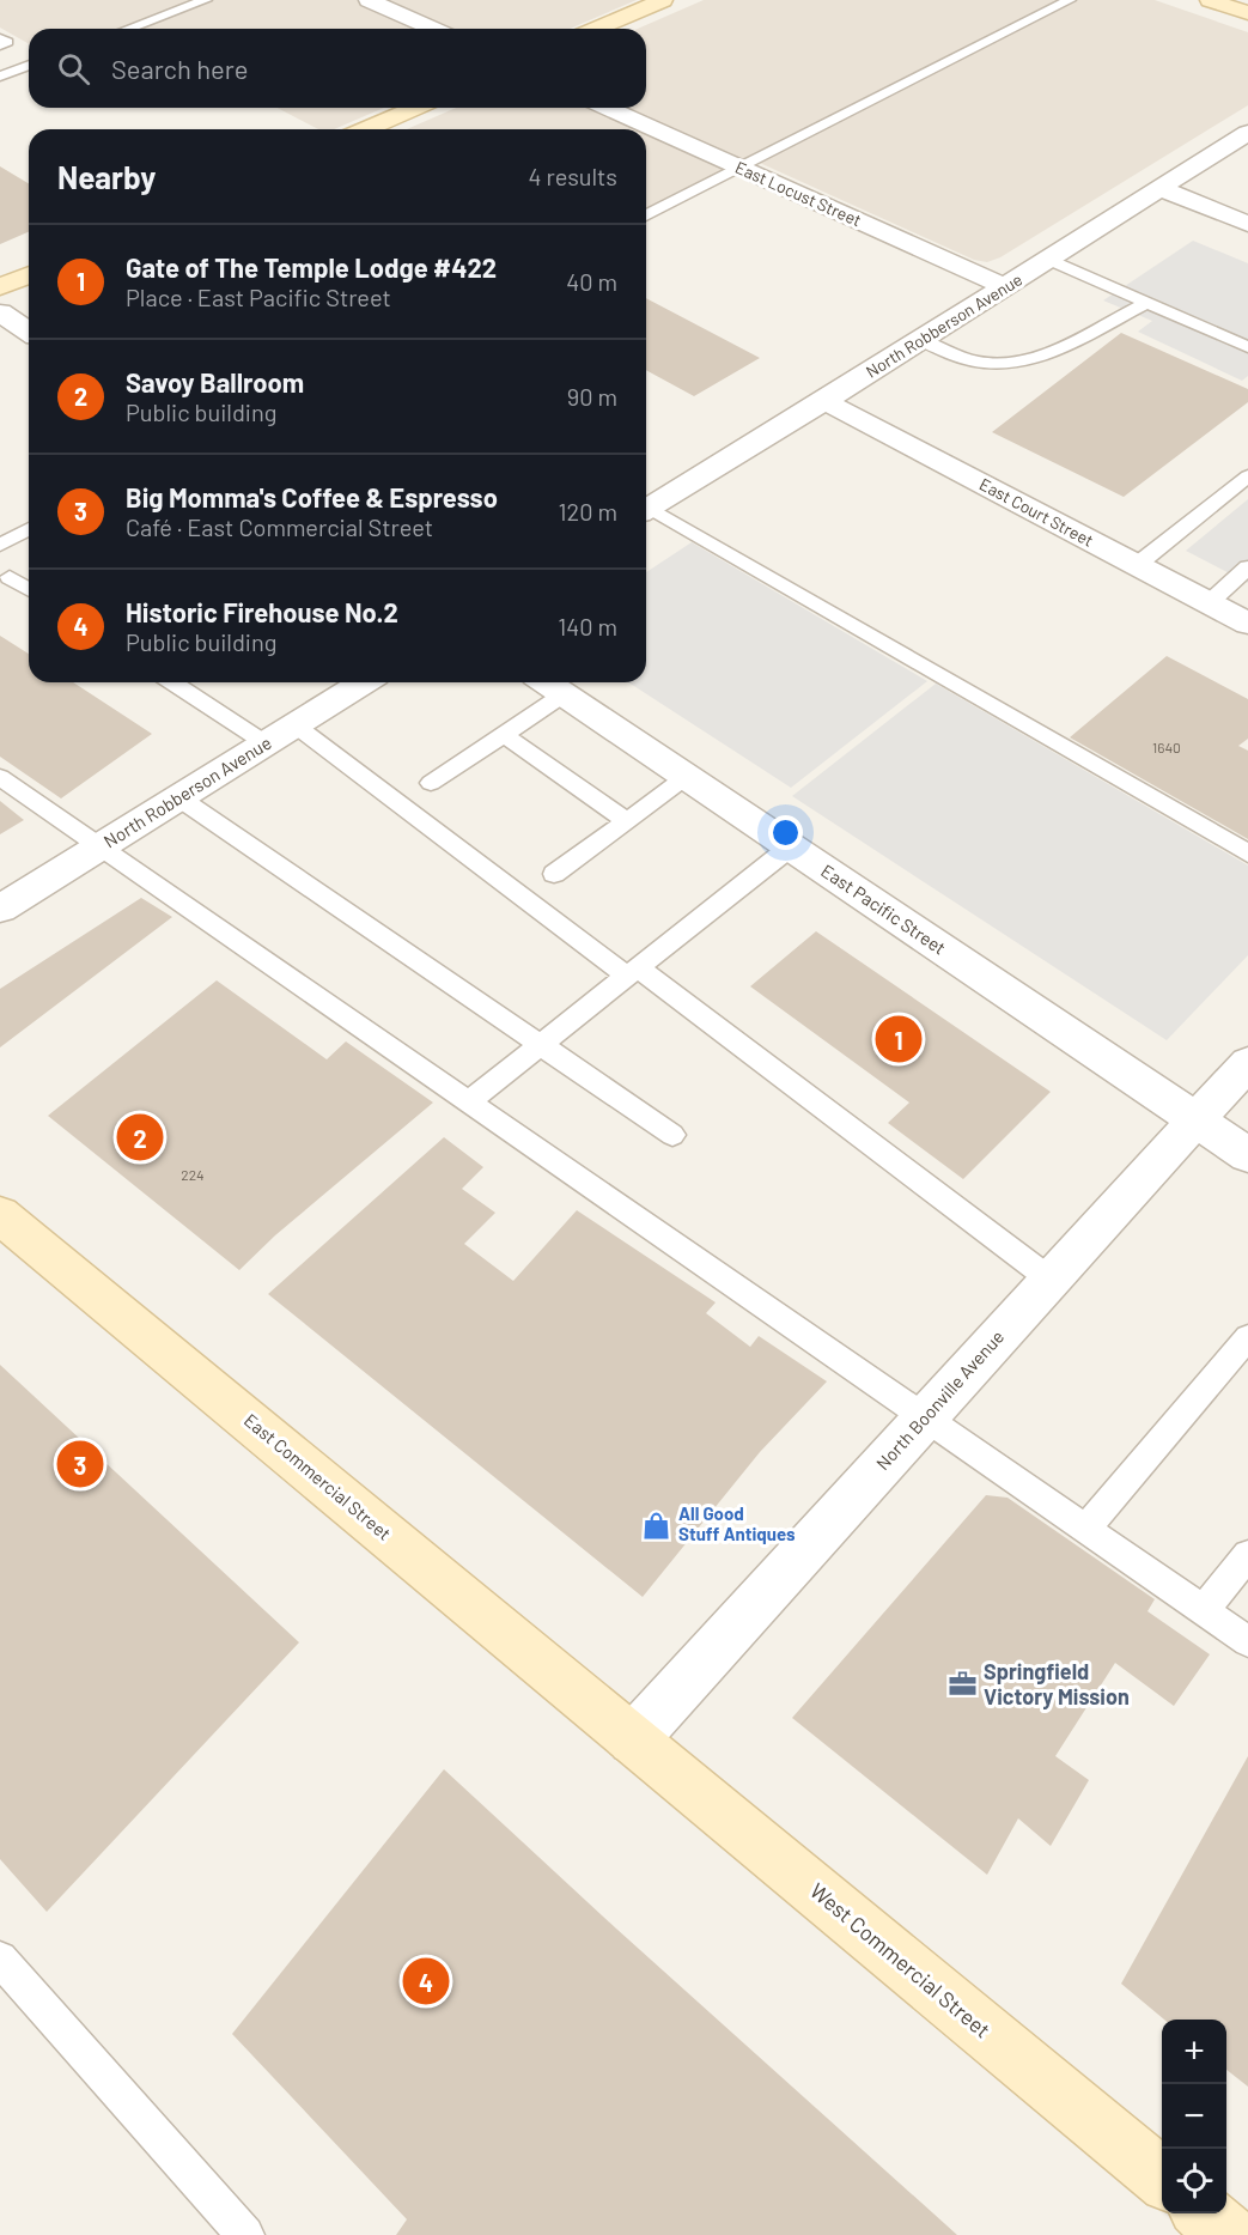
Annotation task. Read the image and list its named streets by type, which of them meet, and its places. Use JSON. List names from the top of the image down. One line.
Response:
{"streets":{"street":["East Locust Street","North Robberson Avenue","East Court Street","East Pacific Street","North Boonville Avenue","East Commercial Street","West Commercial Street"]},"crossings":[["East Locust Street","North Robberson Avenue"],["North Robberson Avenue","East Court Street"],["East Pacific Street","North Boonville Avenue"],["North Boonville Avenue","East Commercial Street"],["North Boonville Avenue","West Commercial Street"],["East Commercial Street","West Commercial Street"]],"places":{"shop":["All Good Stuff Antiques"],"office":["Springfield Victory Mission"]},"house_numbers":["1640","224"],"page":{"search":"Search here","heading":["Nearby","4 results"],"list":[{"mark":"1","name":"Gate of The Temple Lodge #422","note":"Place · East Pacific Street","value":"40 m"},{"mark":"2","name":"Savoy Ballroom","note":"Public building","value":"90 m"},{"mark":"3","name":"Big Momma's Coffee & Espresso","note":"Café · East Commercial Street","value":"120 m"},{"mark":"4","name":"Historic Firehouse No.2","note":"Public building","value":"140 m"}],"pins":["1","2","3","4"],"map_buttons":["+","−"]}}
